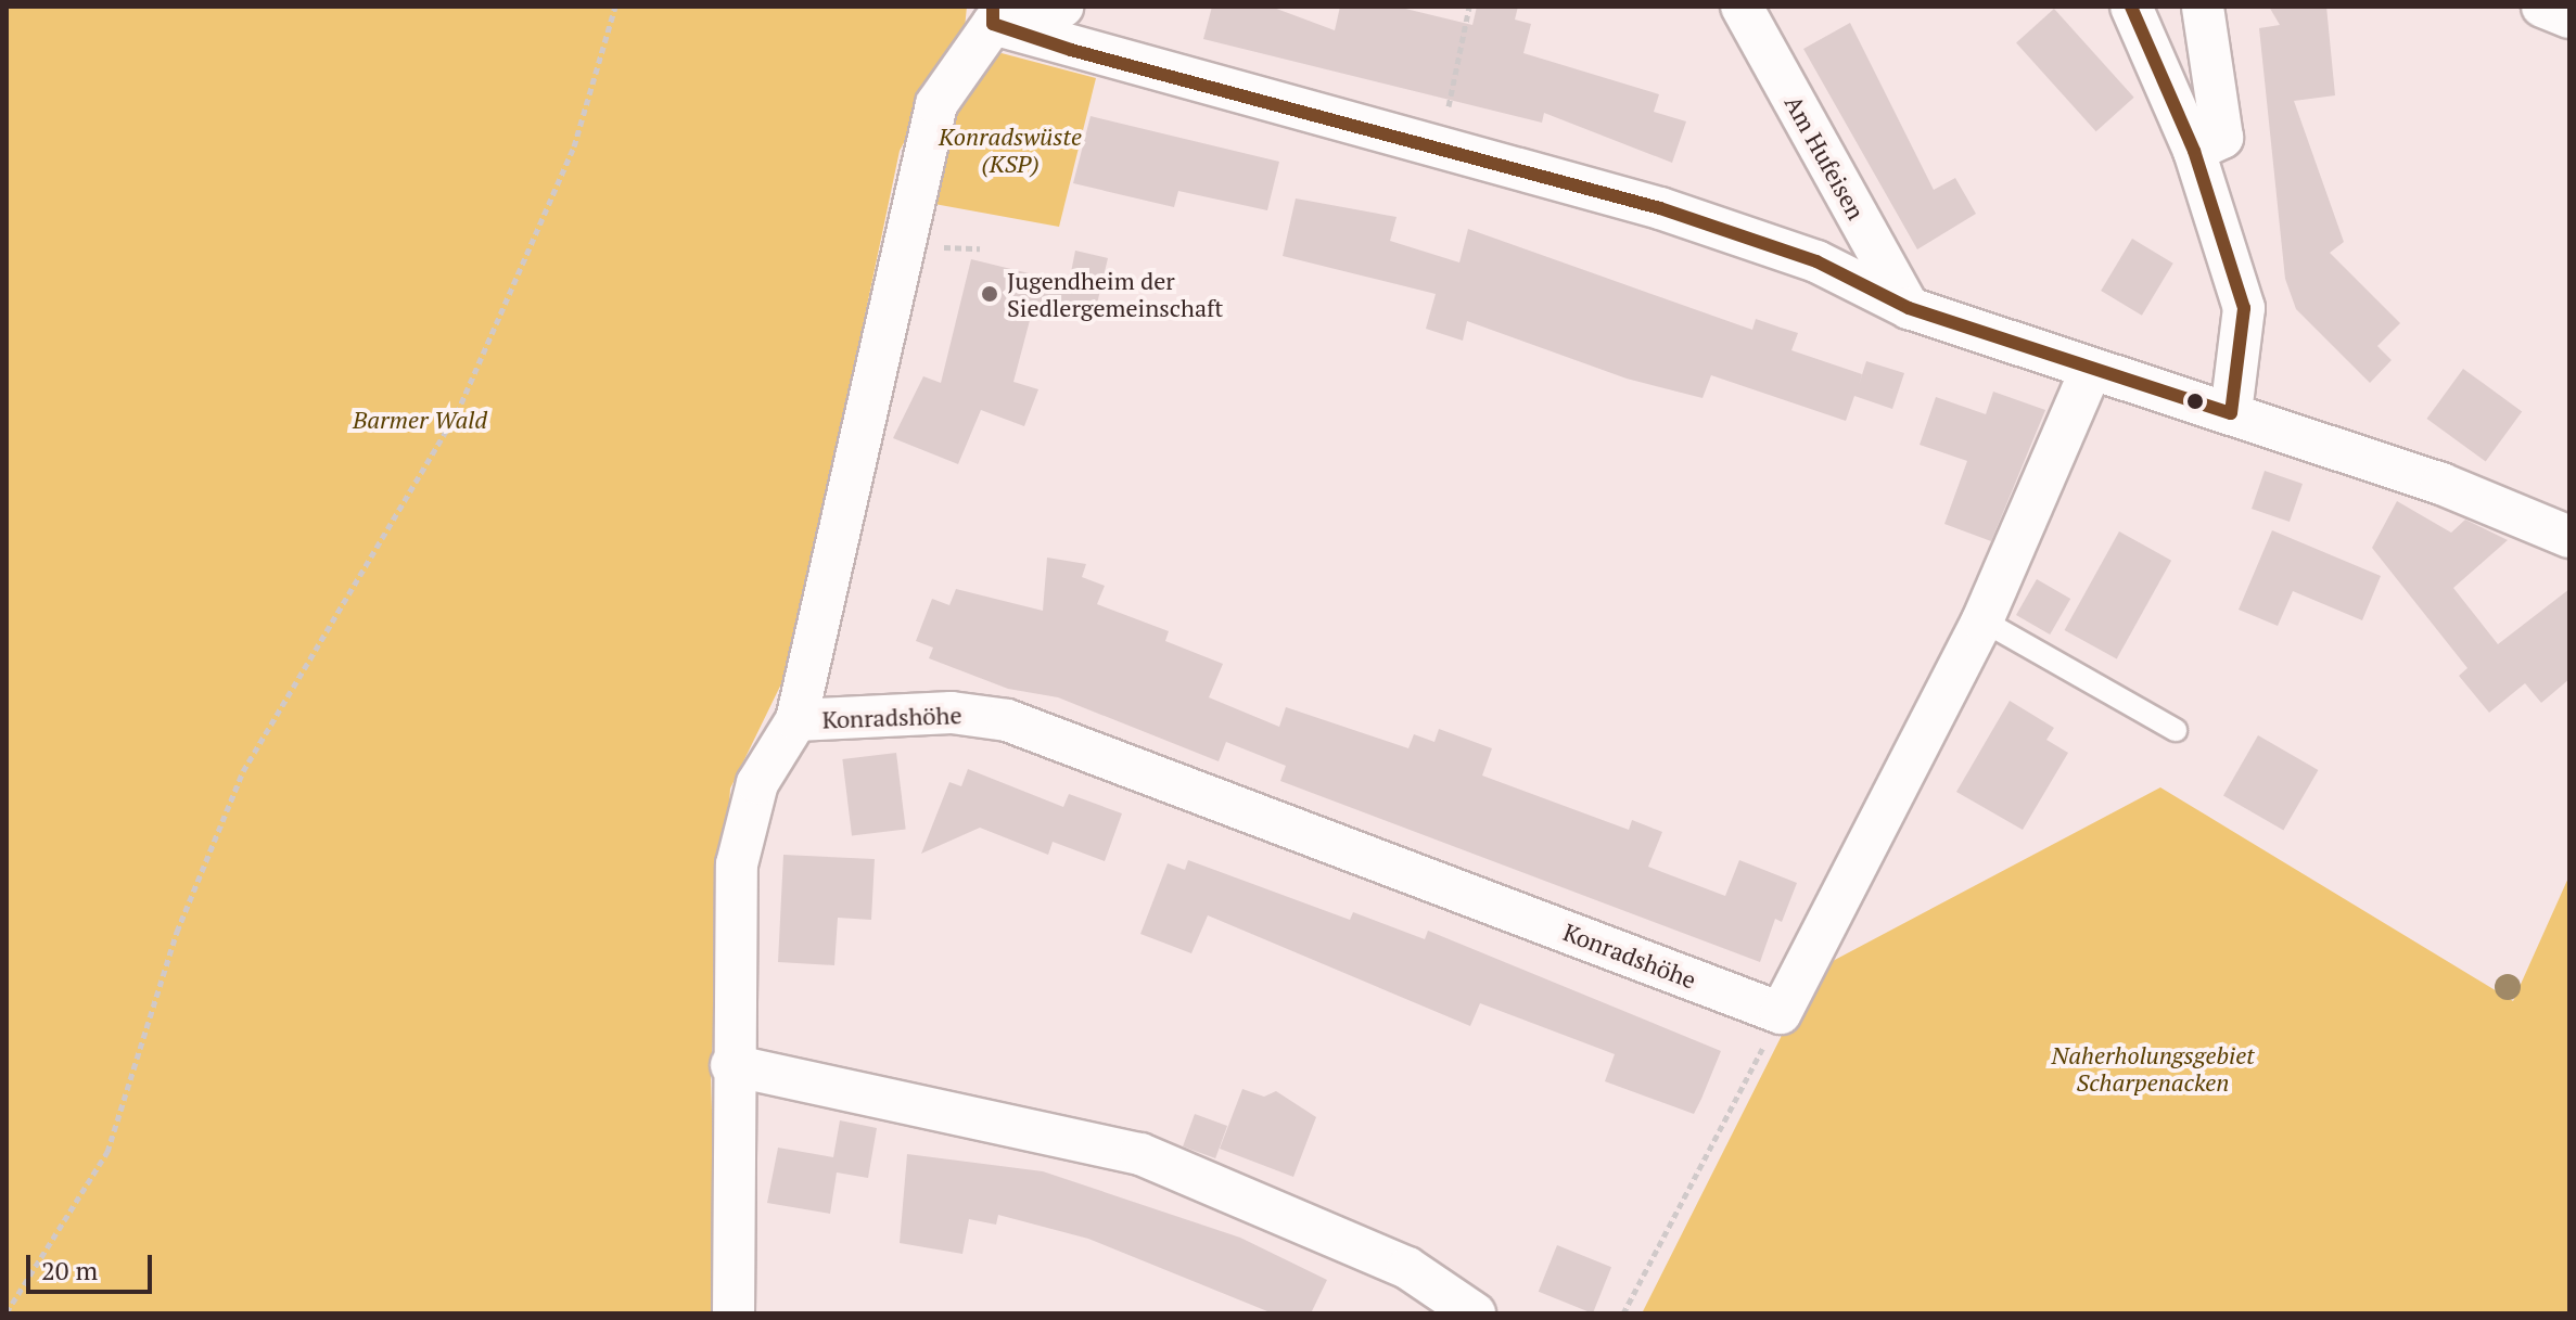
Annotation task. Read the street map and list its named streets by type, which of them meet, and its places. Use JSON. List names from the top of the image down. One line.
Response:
{"streets":{"street":["Am Hufeisen","Konradshöhe"]},"parks":["Konradswüste (KSP)","Barmer Wald","Naherholungsgebiet Scharpenacken"],"places":["Jugendheim der Siedlergemeinschaft"],"scale_bar":"20 m"}
